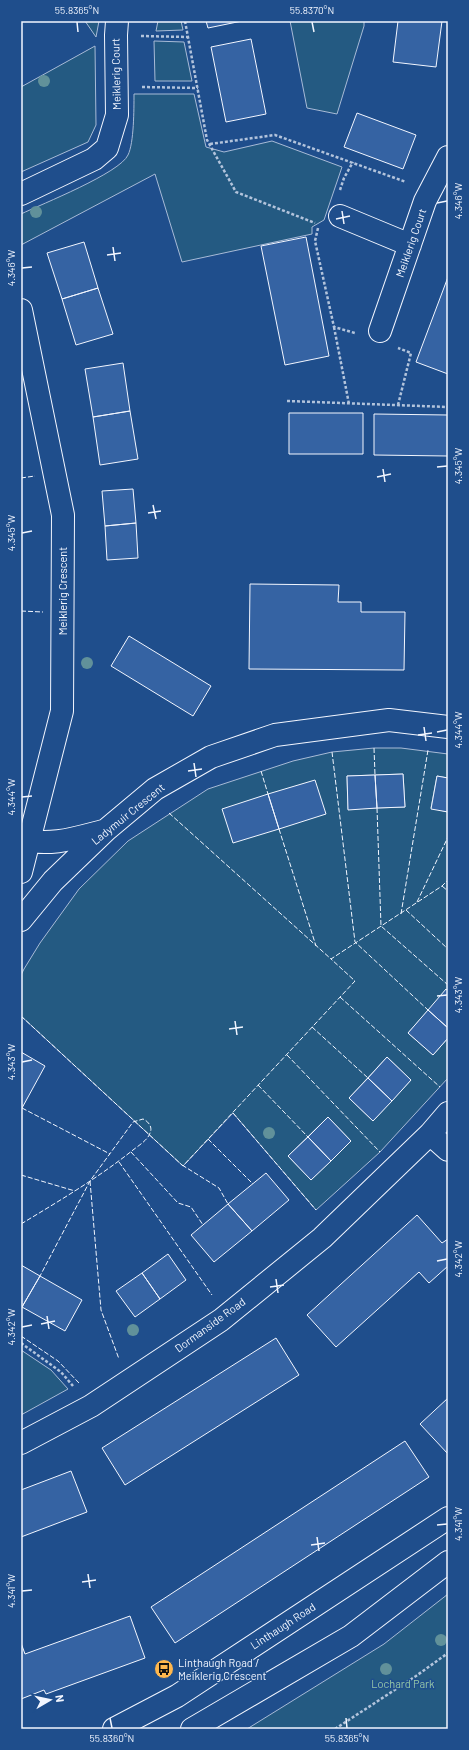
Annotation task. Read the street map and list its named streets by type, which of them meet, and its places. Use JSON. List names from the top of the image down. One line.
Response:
{"streets":{"street":["Meiklerig Court","Meiklerig Crescent","Ladymuir Crescent","Dormanside Road","Linthaugh Road"]},"parks":["Lochard Park"],"places":{"bus stop":["Linthaugh Road / Meiklerig Crescent"]},"north":"right","coordinates":["55.8365°N","55.8370°N","4.346°W","4.345°W","4.344°W","4.343°W","4.342°W","4.341°W","55.8360°N"]}
